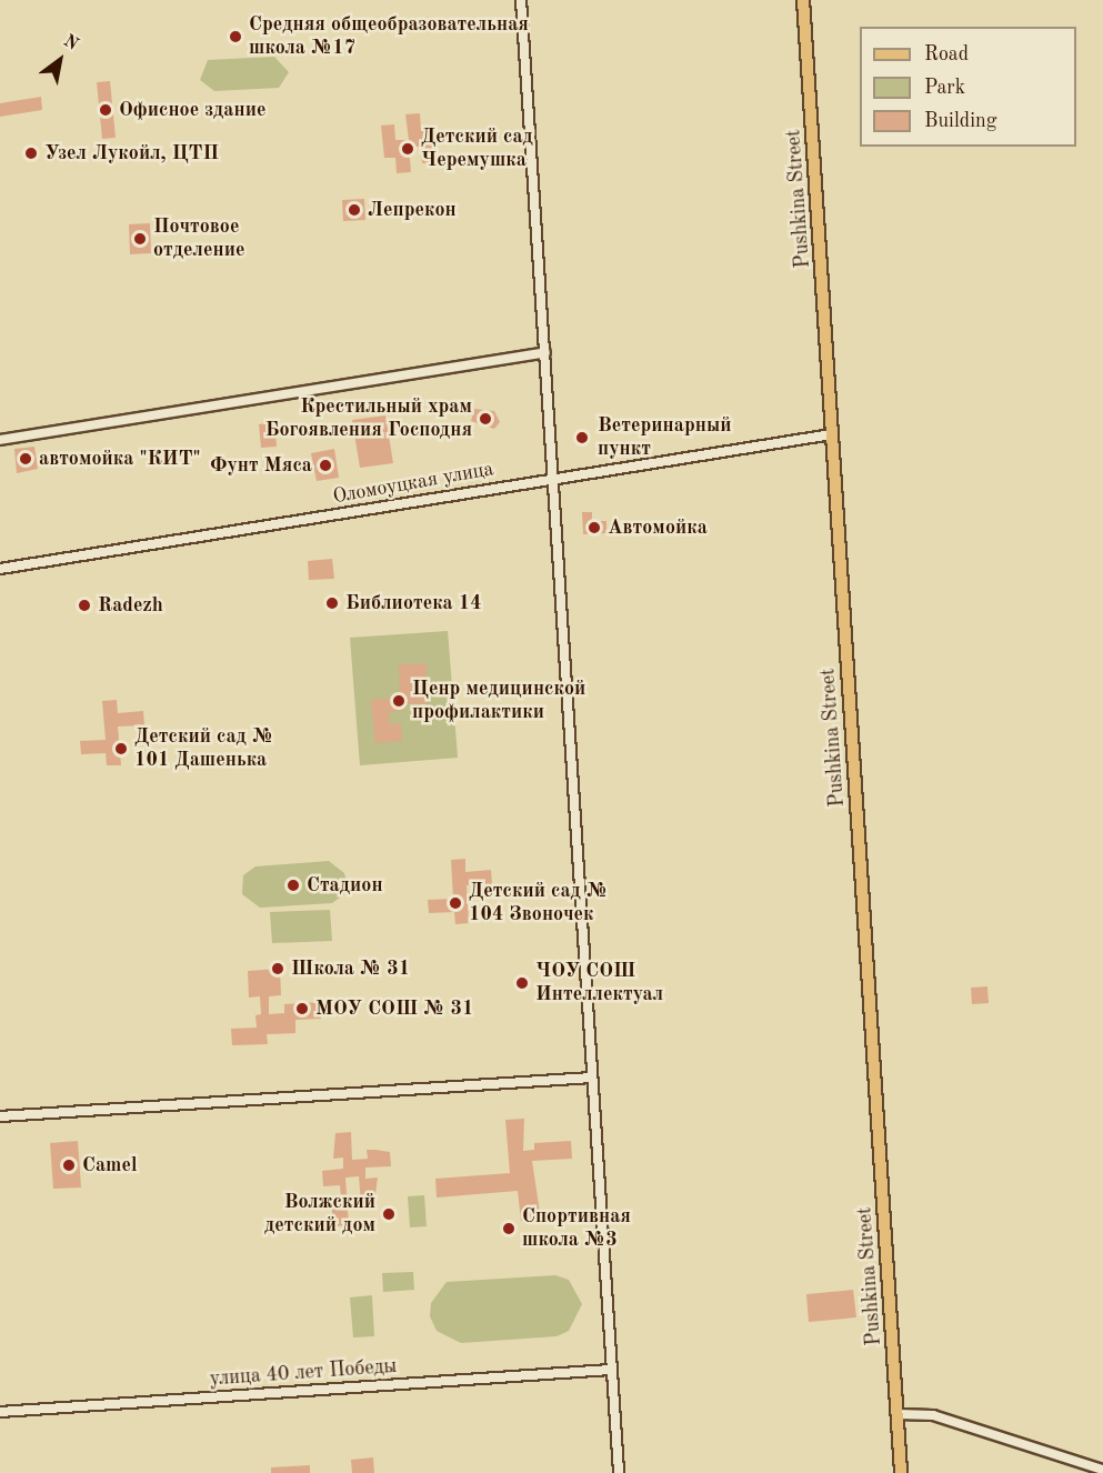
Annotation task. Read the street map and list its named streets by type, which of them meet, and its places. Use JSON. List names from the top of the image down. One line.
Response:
{"streets":{"main road":["Pushkina Street"],"street":["Оломоуцкая улица","улица 40 лет Победы"]},"crossings":[["Pushkina Street","Оломоуцкая улица"]],"places":["Средняя общеобразовательная школа №17","Офисное здание","Детский сад Черемушка","Узел Лукойл, ЦТП","Лепрекон","Почтовое отделение","Крестильный храм Богоявления Господня","Ветеринарный пункт","автомойка \"КИТ\"","Фунт Мяса","Автомойка","Библиотека 14","Radezh","Ценр медицинской профилактики","Детский сад № 101 Дашенька","Стадион","Детский сад № 104 Звоночек","Школа № 31","ЧОУ СОШ Интеллектуал","МОУ СОШ № 31","Camel","Волжский детский дом","Спортивная школа №3"],"legend":["Road","Park","Building"],"north":"top right"}
